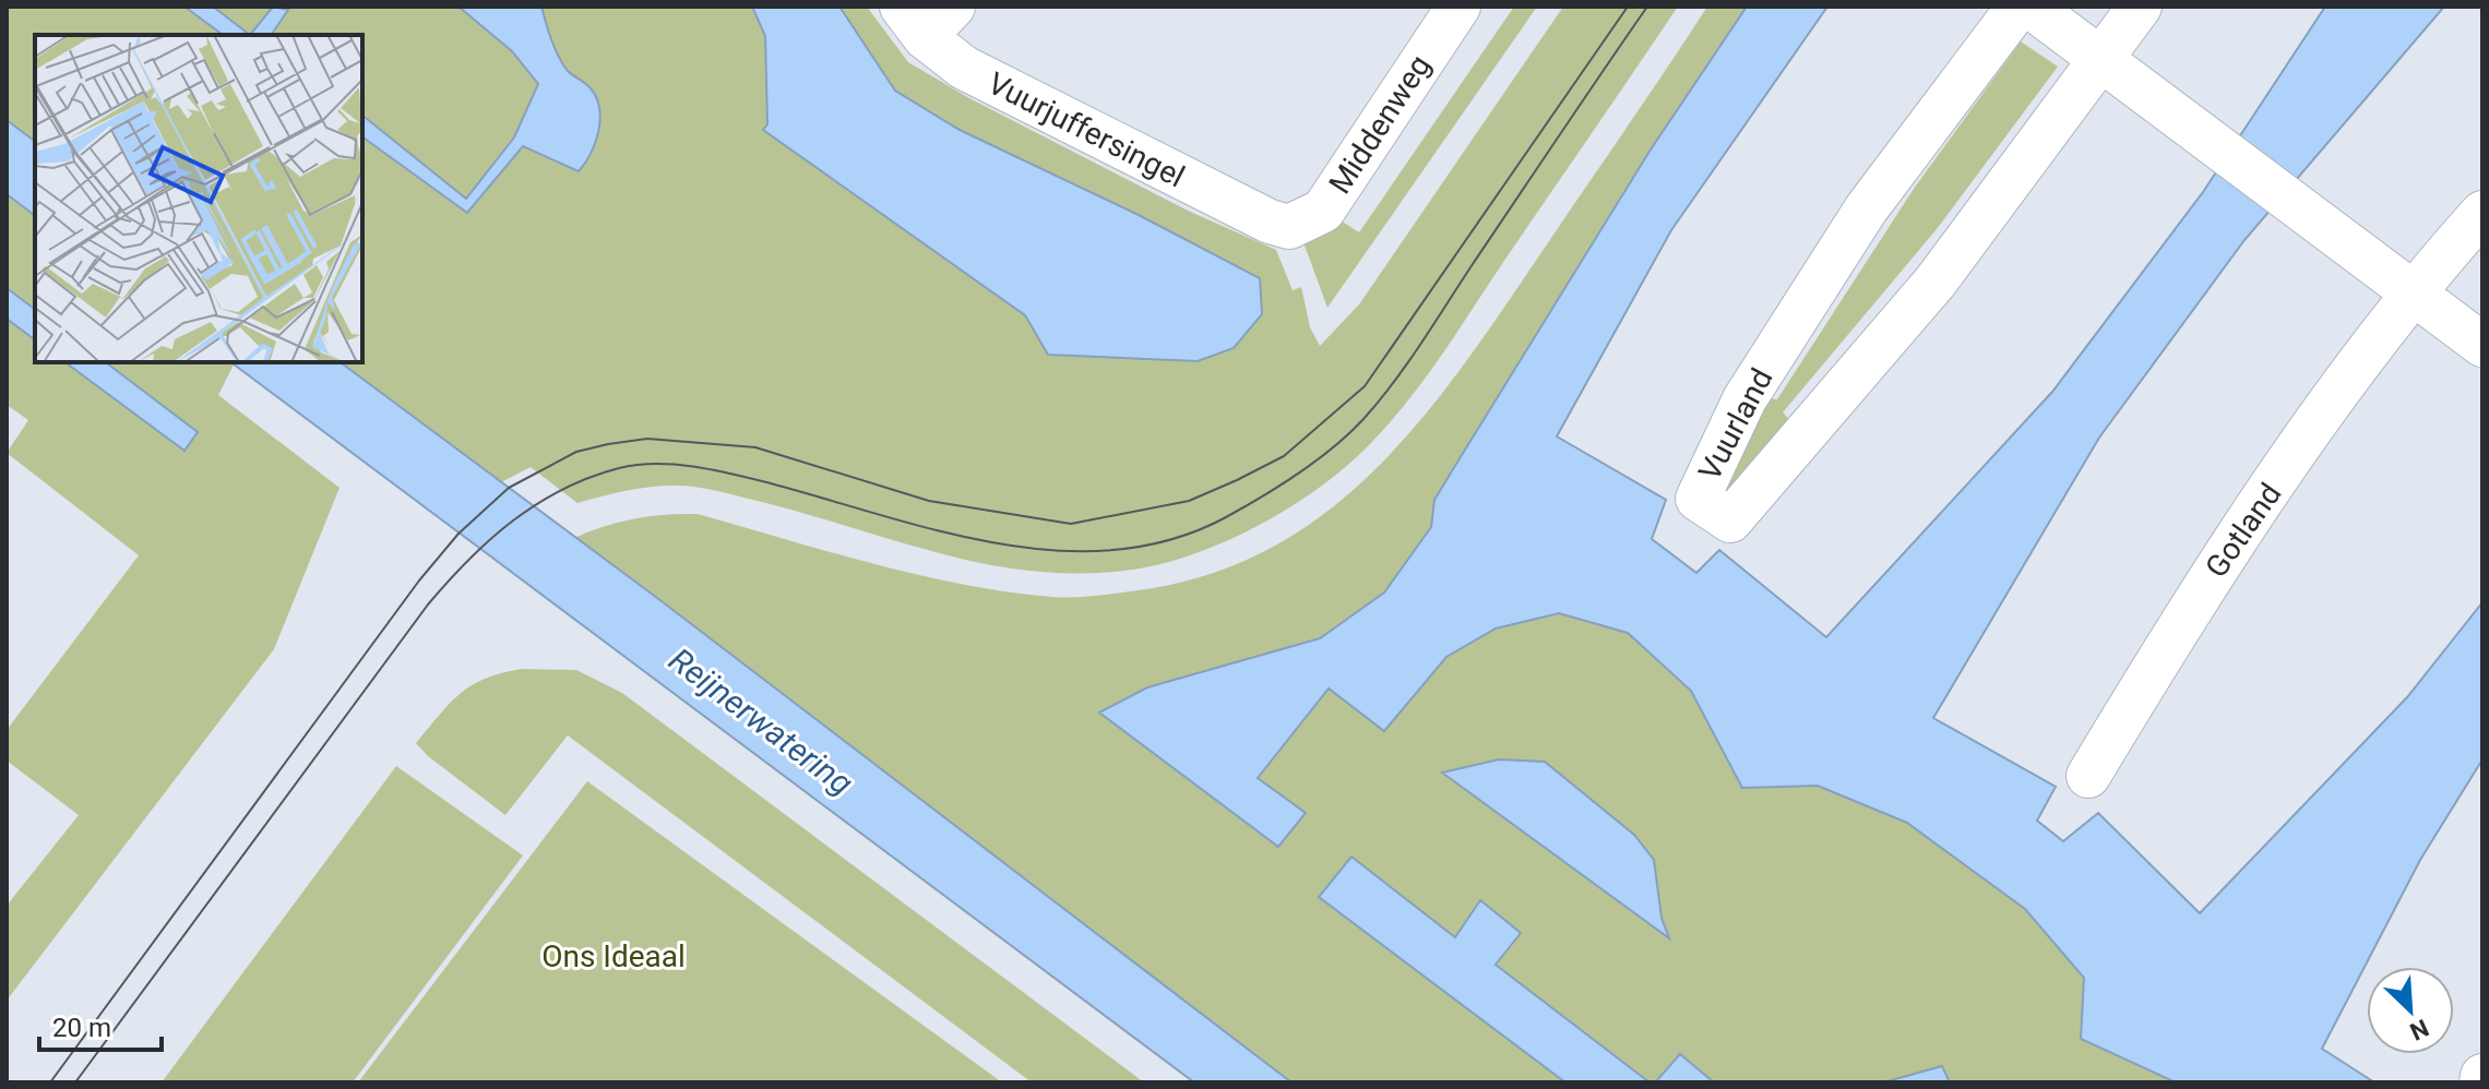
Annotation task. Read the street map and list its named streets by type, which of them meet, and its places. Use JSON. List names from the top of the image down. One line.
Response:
{"streets":{"street":["Middenweg","Vuurjuffersingel","Vuurland","Gotland"]},"crossings":[["Middenweg","Vuurjuffersingel"]],"water":["Reijnerwatering"],"parks":["Ons Ideaal"],"scale_bar":"20 m","north":"bottom right"}
